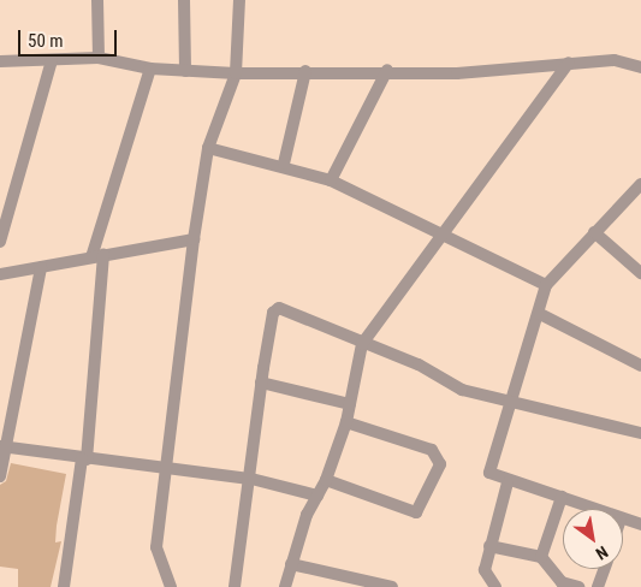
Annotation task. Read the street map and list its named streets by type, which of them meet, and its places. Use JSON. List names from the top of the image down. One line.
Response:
{"scale_bar":"50 m","north":"bottom right"}
